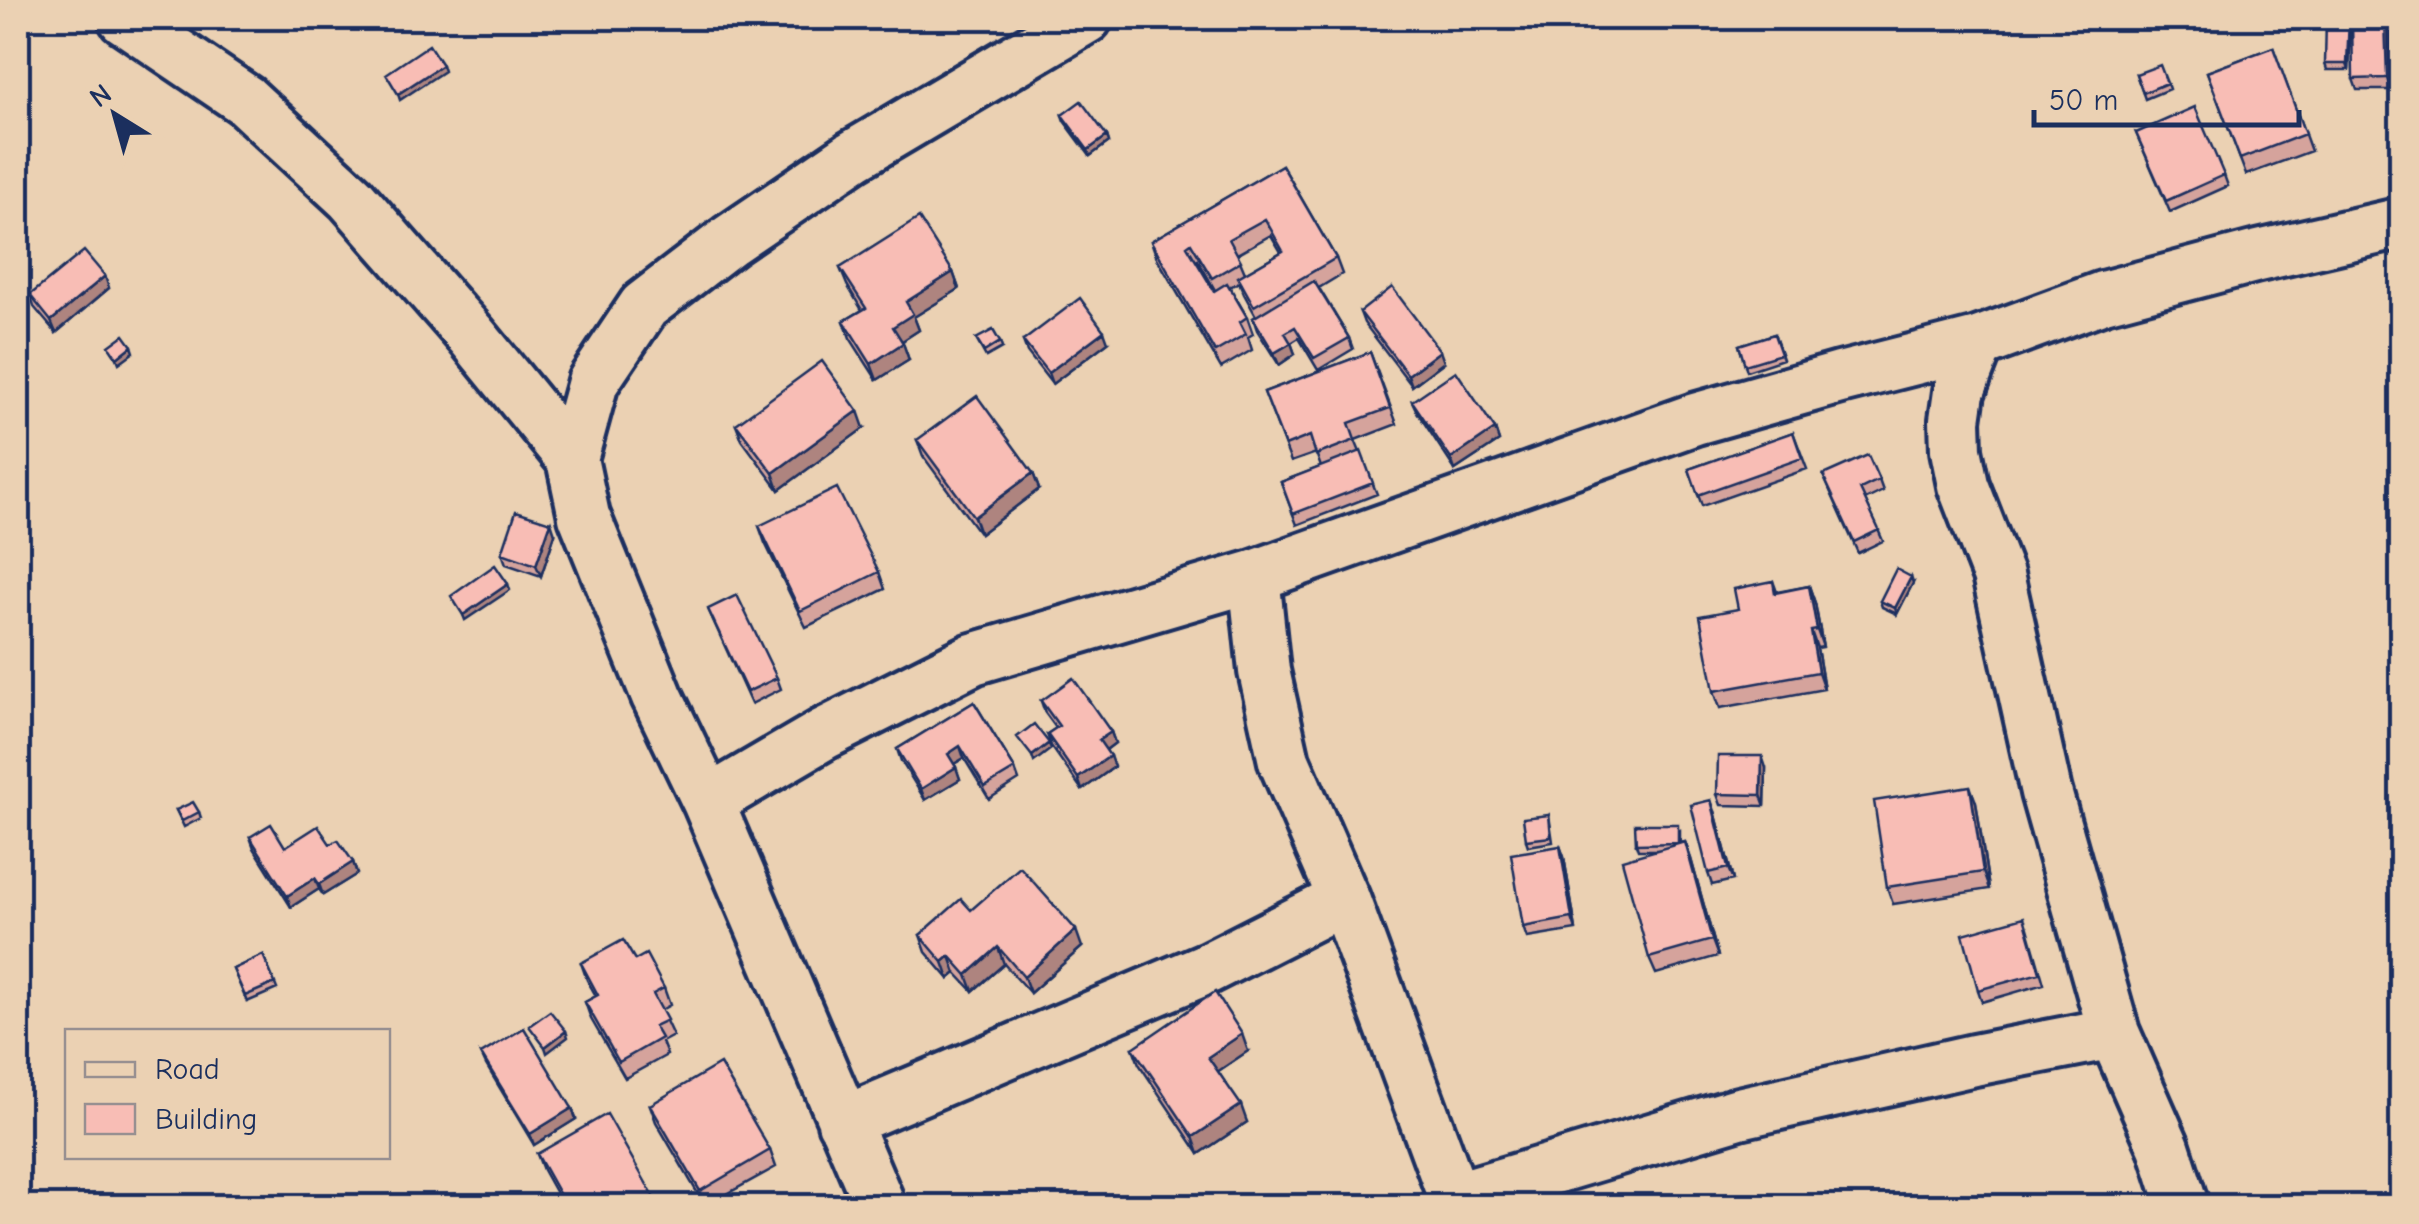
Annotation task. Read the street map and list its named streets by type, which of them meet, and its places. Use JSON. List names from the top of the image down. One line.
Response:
{"legend":["Road","Building"],"scale_bar":"50 m","north":"top left"}
